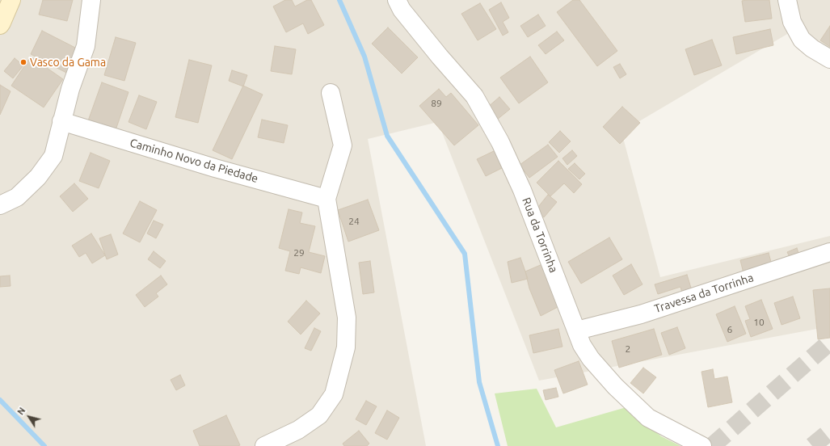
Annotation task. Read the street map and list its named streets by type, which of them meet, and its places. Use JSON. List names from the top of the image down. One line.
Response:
{"streets":{"street":["Caminho Novo da Piedade","Rua da Torrinha","Travessa da Torrinha"]},"crossings":[["Rua da Torrinha","Travessa da Torrinha"]],"places":["Vasco da Gama"],"house_numbers":["89","24","29","10","6","2"],"north":"top left"}
